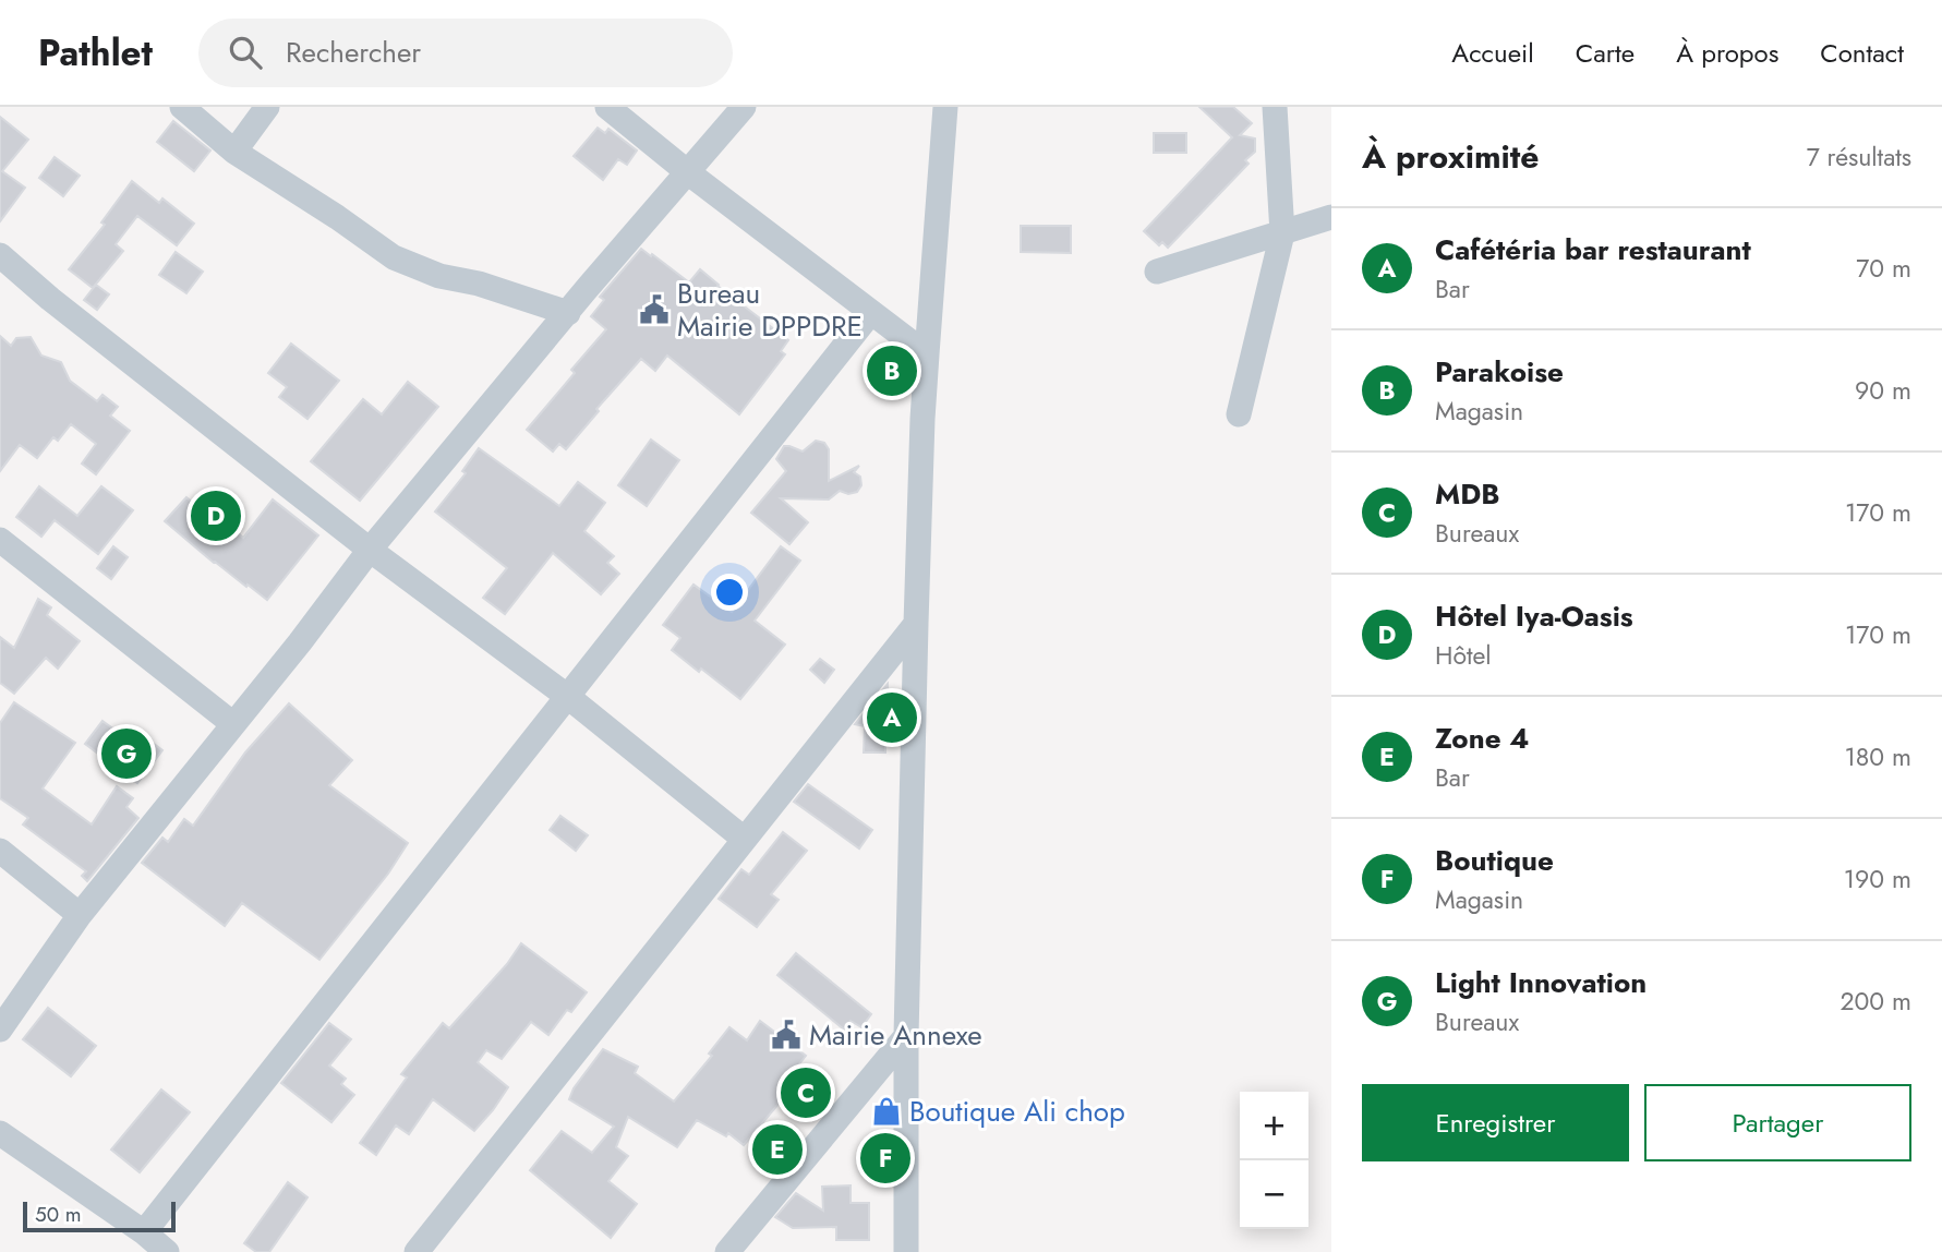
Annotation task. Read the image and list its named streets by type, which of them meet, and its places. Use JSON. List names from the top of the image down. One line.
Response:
{"places":{"public building":["Bureau Mairie DPPDRE","Mairie Annexe"],"shop":["Boutique Ali chop"]},"scale_bar":"50 m","page":{"header":"Pathlet","search":"Rechercher","nav":["Accueil","Carte","À propos","Contact"],"heading":["À proximité","7 résultats"],"list":[{"mark":"A","name":"Cafétéria bar restaurant","note":"Bar","value":"70 m"},{"mark":"B","name":"Parakoise","note":"Magasin","value":"90 m"},{"mark":"C","name":"MDB","note":"Bureaux","value":"170 m"},{"mark":"D","name":"Hôtel Iya-Oasis","note":"Hôtel","value":"170 m"},{"mark":"E","name":"Zone 4","note":"Bar","value":"180 m"},{"mark":"F","name":"Boutique","note":"Magasin","value":"190 m"},{"mark":"G","name":"Light Innovation","note":"Bureaux","value":"200 m"}],"pins":["B","D","A","G","C","E","F"],"buttons":["Enregistrer","Partager"],"map_buttons":["+","−"],"scale":"50 m"}}
